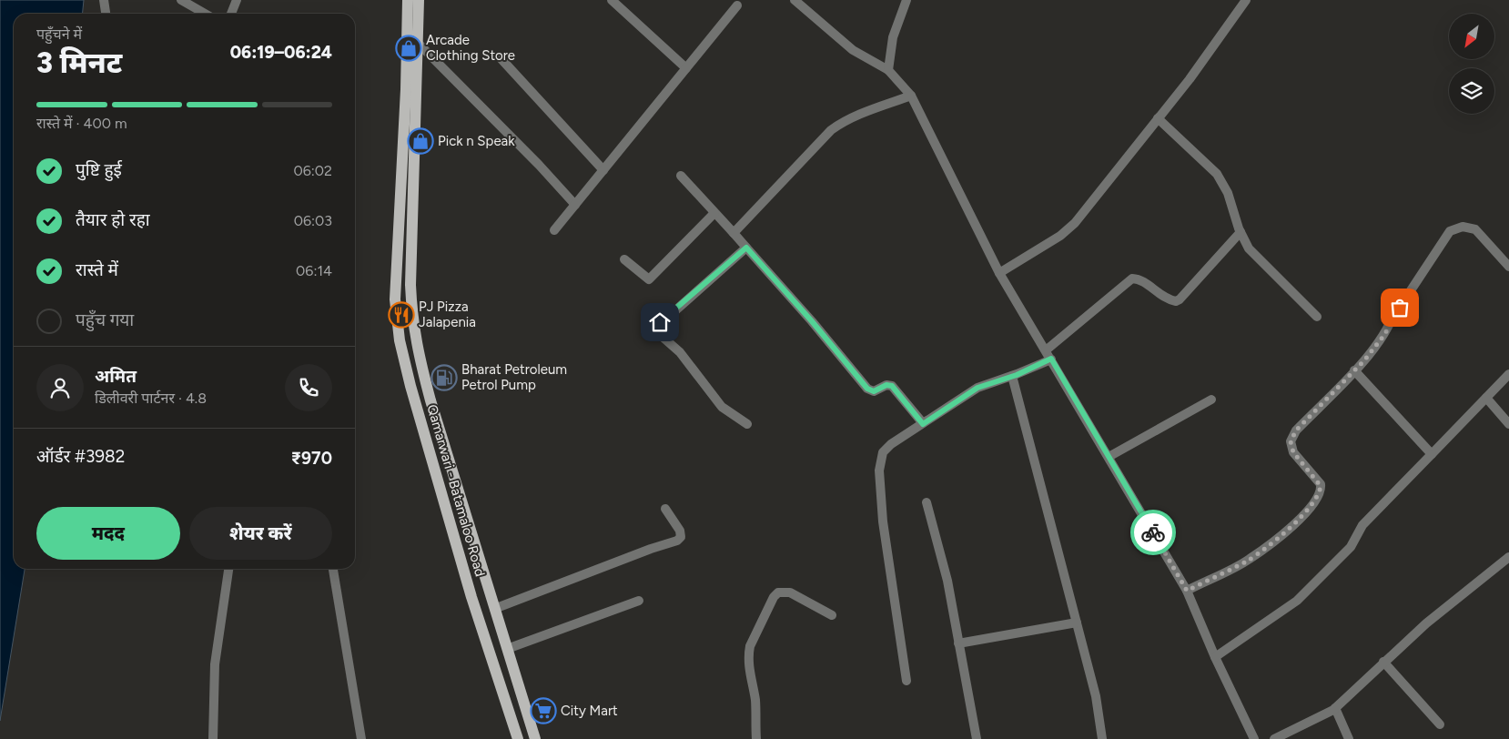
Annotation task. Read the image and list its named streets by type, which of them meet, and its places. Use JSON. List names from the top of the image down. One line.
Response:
{"streets":{"main road":["Qamarwari - Batamaloo Road"]},"places":{"shop":["Arcade Clothing Store","Pick n Speak"],"restaurant":["PJ Pizza Jalapenia"],"fuel station":["Bharat Petroleum Petrol Pump"],"supermarket":["City Mart"]},"north":"bottom left","page":{"heading":["3 मिनट","पहुँचने में","06:19–06:24"],"panel":["अमित","डिलीवरी पार्टनर · 4.8","ऑर्डर #3982","₹970"],"bar":"रास्ते में · 400 m","list":[["पुष्टि हुई","06:02"],["तैयार हो रहा","06:03"],["रास्ते में","06:14"],"पहुँच गया"],"buttons":["मदद","शेयर करें"]}}
